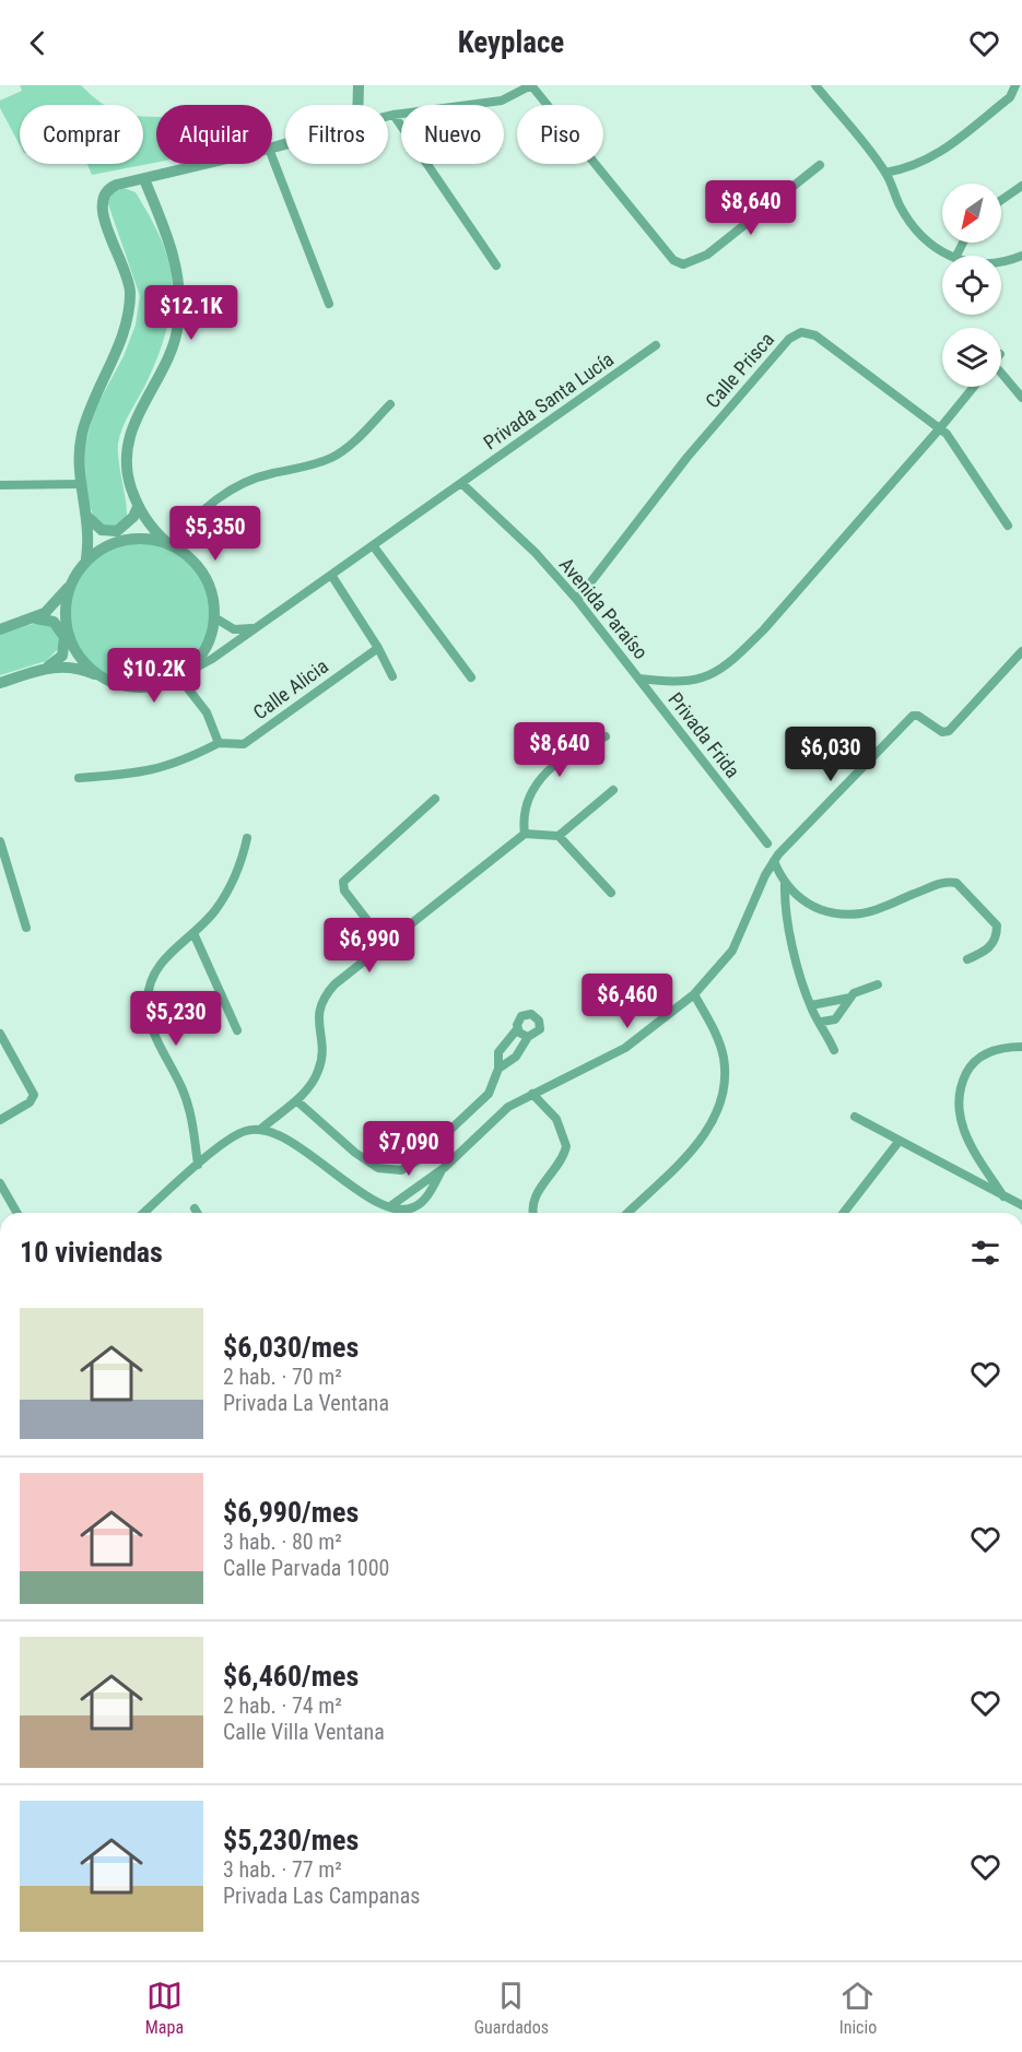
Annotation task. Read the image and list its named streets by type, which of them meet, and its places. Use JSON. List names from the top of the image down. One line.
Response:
{"streets":{"street":["Calle Prisca","Privada Santa Lucía","Avenida Paraíso","Calle Alicia","Privada Frida"]},"crossings":[["Calle Prisca","Avenida Paraíso"],["Privada Santa Lucía","Avenida Paraíso"],["Avenida Paraíso","Privada Frida"]],"north":"bottom left","page":{"header":"Keyplace","chip":["Comprar","Alquilar","Filtros","Nuevo","Piso"],"price":["$8,640","$12.1K","$5,350","$10.2K","$8,640","$6,030","$6,990","$6,460","$5,230","$7,090"],"heading":"10 viviendas","list":[{"name":"$6,030/mes","note":"2 hab. · 70 m² · Privada La Ventana"},{"name":"$6,990/mes","note":"3 hab. · 80 m² · Calle Parvada 1000"},{"name":"$6,460/mes","note":"2 hab. · 74 m² · Calle Villa Ventana"},{"name":"$5,230/mes","note":"3 hab. · 77 m² · Privada Las Campanas"}],"tabs":["Mapa","Guardados","Inicio"]}}
